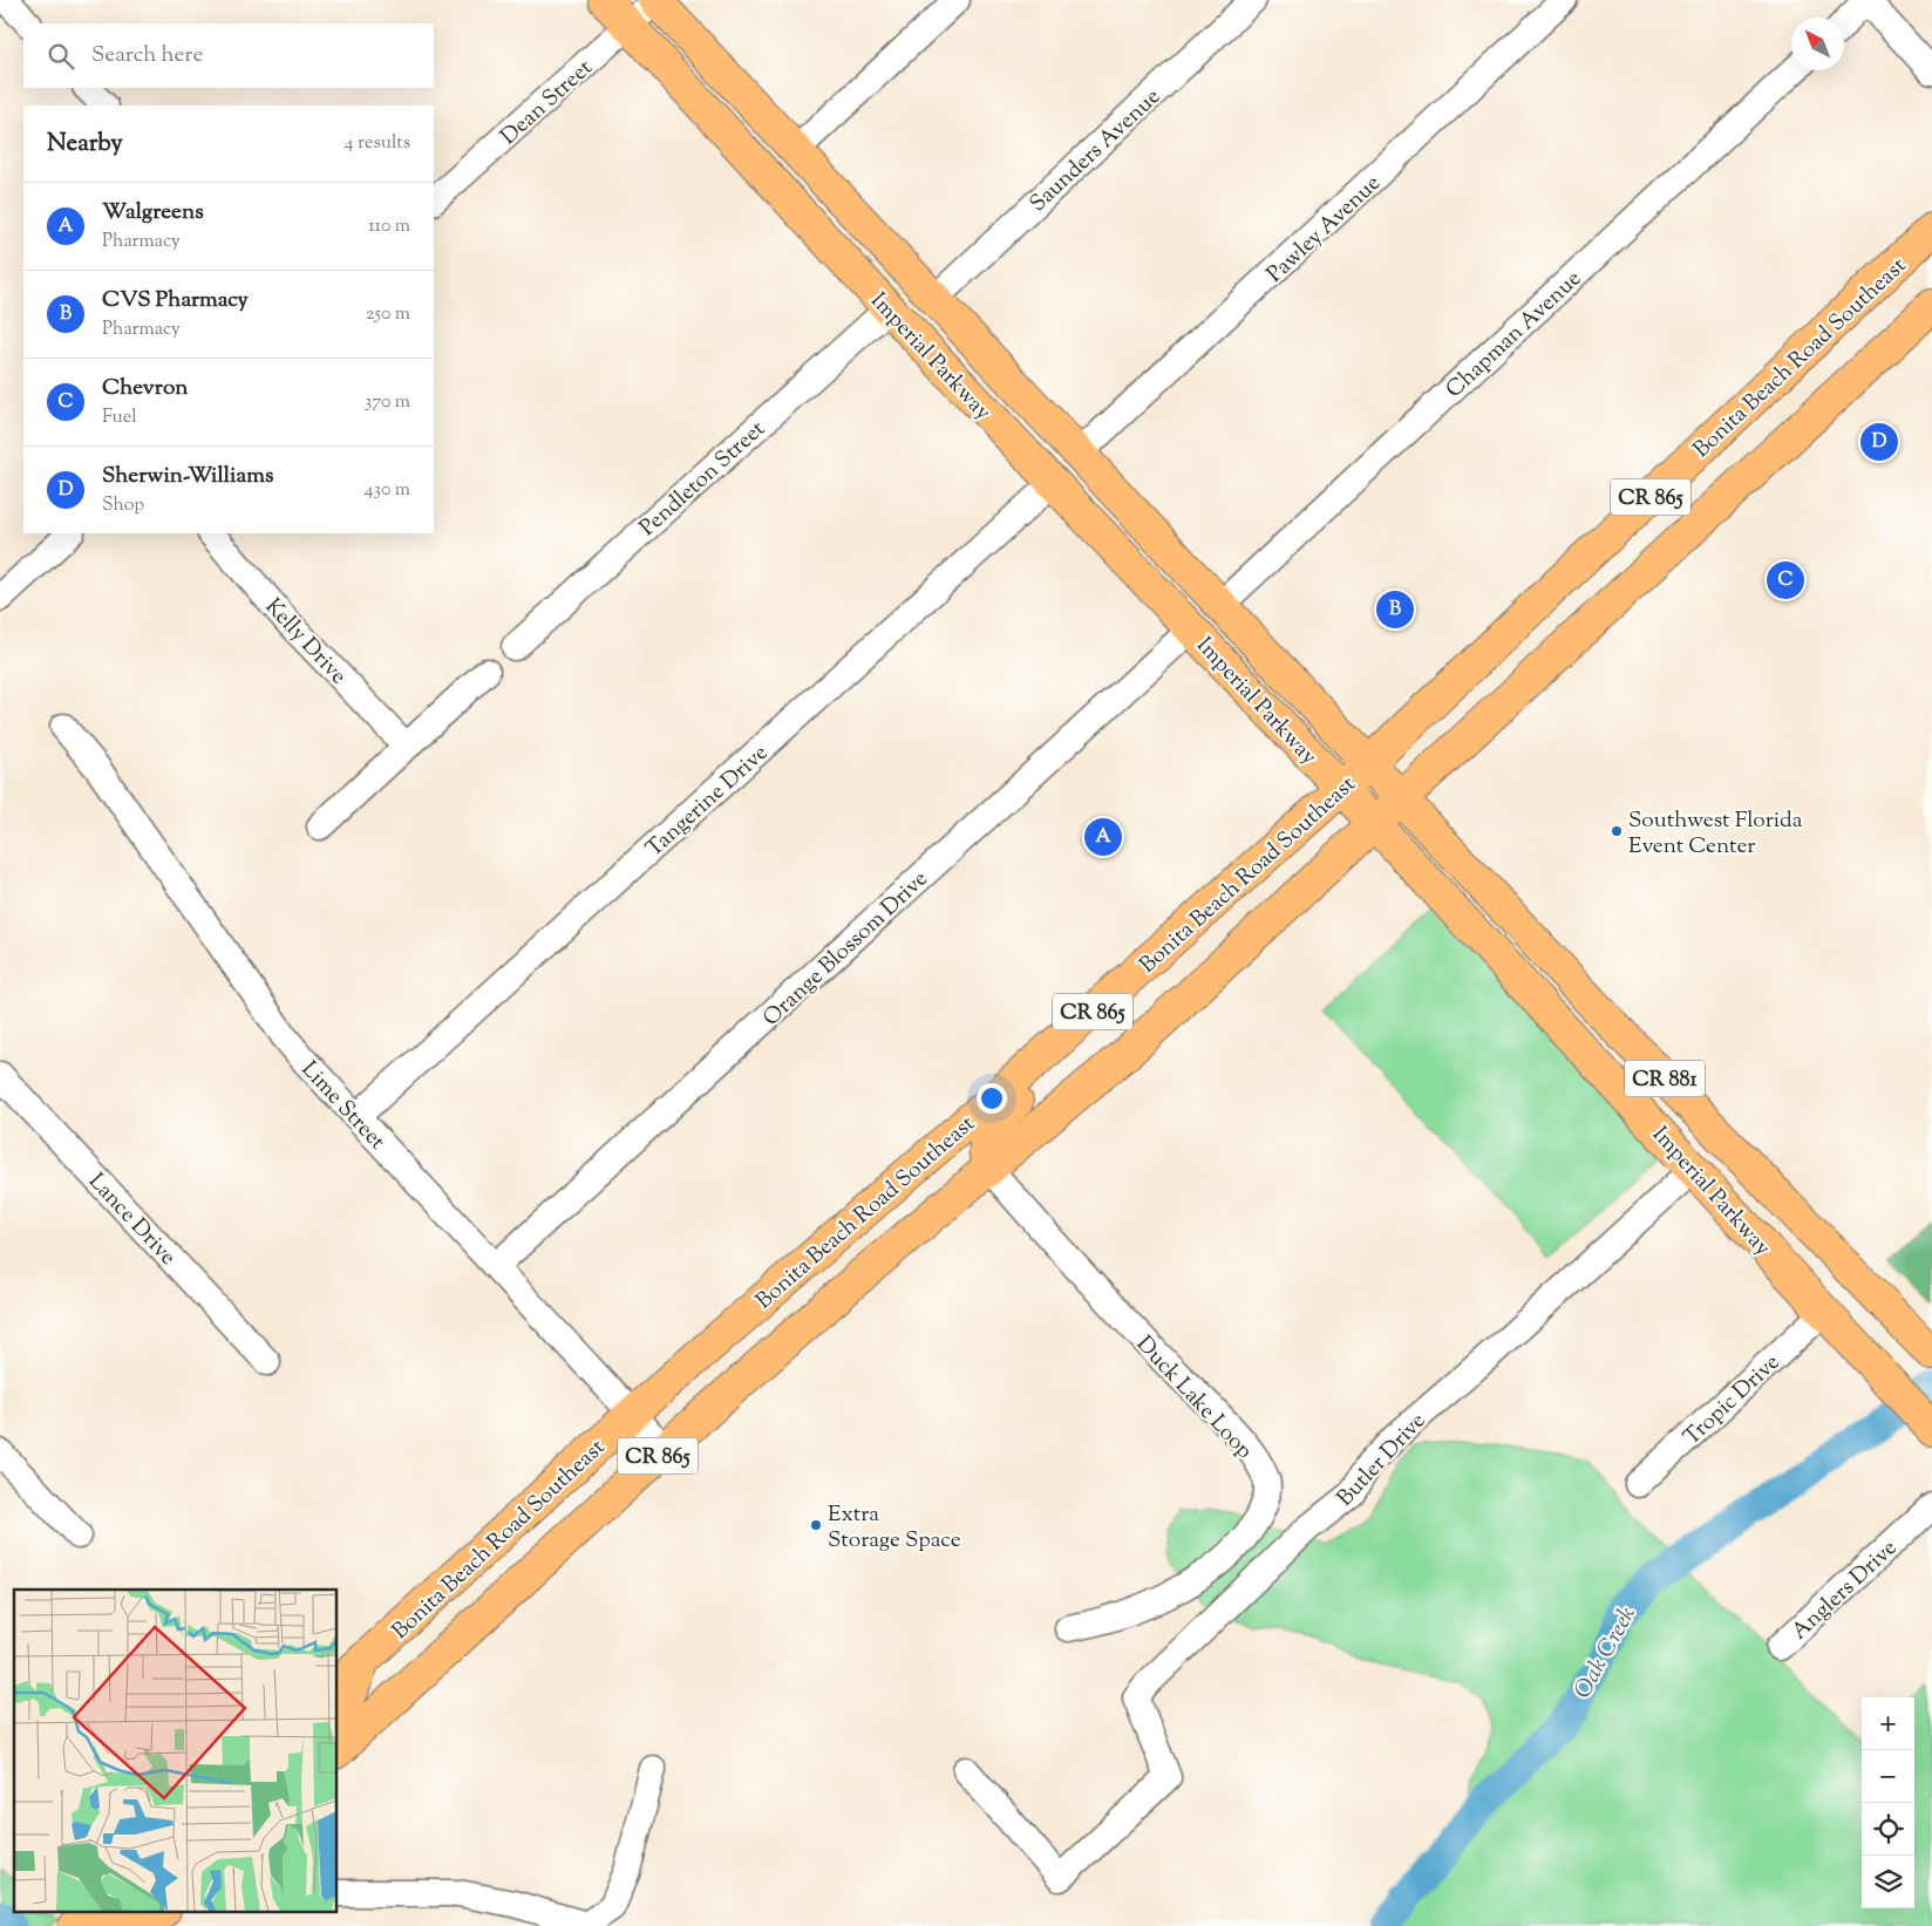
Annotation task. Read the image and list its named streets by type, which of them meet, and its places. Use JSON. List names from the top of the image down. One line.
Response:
{"streets":{"main road":["Imperial Parkway","Bonita Beach Road Southeast","CR 865","CR 881"],"street":["Dean Street","Saunders Avenue","Pawley Avenue","Chapman Avenue","Pendleton Street","Kelly Drive","Tangerine Drive","Orange Blossom Drive","Lime Street","Lance Drive","Duck Lake Loop","Tropic Drive","Butler Drive","Anglers Drive"]},"crossings":[["Dean Street","Imperial Parkway"],["Saunders Avenue","Imperial Parkway"],["Pawley Avenue","Imperial Parkway"],["Chapman Avenue","Imperial Parkway"],["Imperial Parkway","Bonita Beach Road Southeast"],["Imperial Parkway","Pendleton Street"],["Imperial Parkway","CR 865"],["Imperial Parkway","Tangerine Drive"],["Imperial Parkway","Orange Blossom Drive"],["Imperial Parkway","Tropic Drive"],["Imperial Parkway","Butler Drive"],["Bonita Beach Road Southeast","Lime Street"],["CR 865","Lime Street"],["CR 865","Duck Lake Loop"],["Tangerine Drive","Lime Street"],["Orange Blossom Drive","Lime Street"]],"water":["Oak Creek"],"places":["Southwest Florida Event Center","Extra Storage Space"],"north":"top left","page":{"search":"Search here","heading":["Nearby","4 results"],"list":[{"mark":"A","name":"Walgreens","note":"Pharmacy","value":"110 m"},{"mark":"B","name":"CVS Pharmacy","note":"Pharmacy","value":"250 m"},{"mark":"C","name":"Chevron","note":"Fuel","value":"370 m"},{"mark":"D","name":"Sherwin-Williams","note":"Shop","value":"430 m"}],"pins":["D","C","B","A"],"map_buttons":["+","−"]}}
